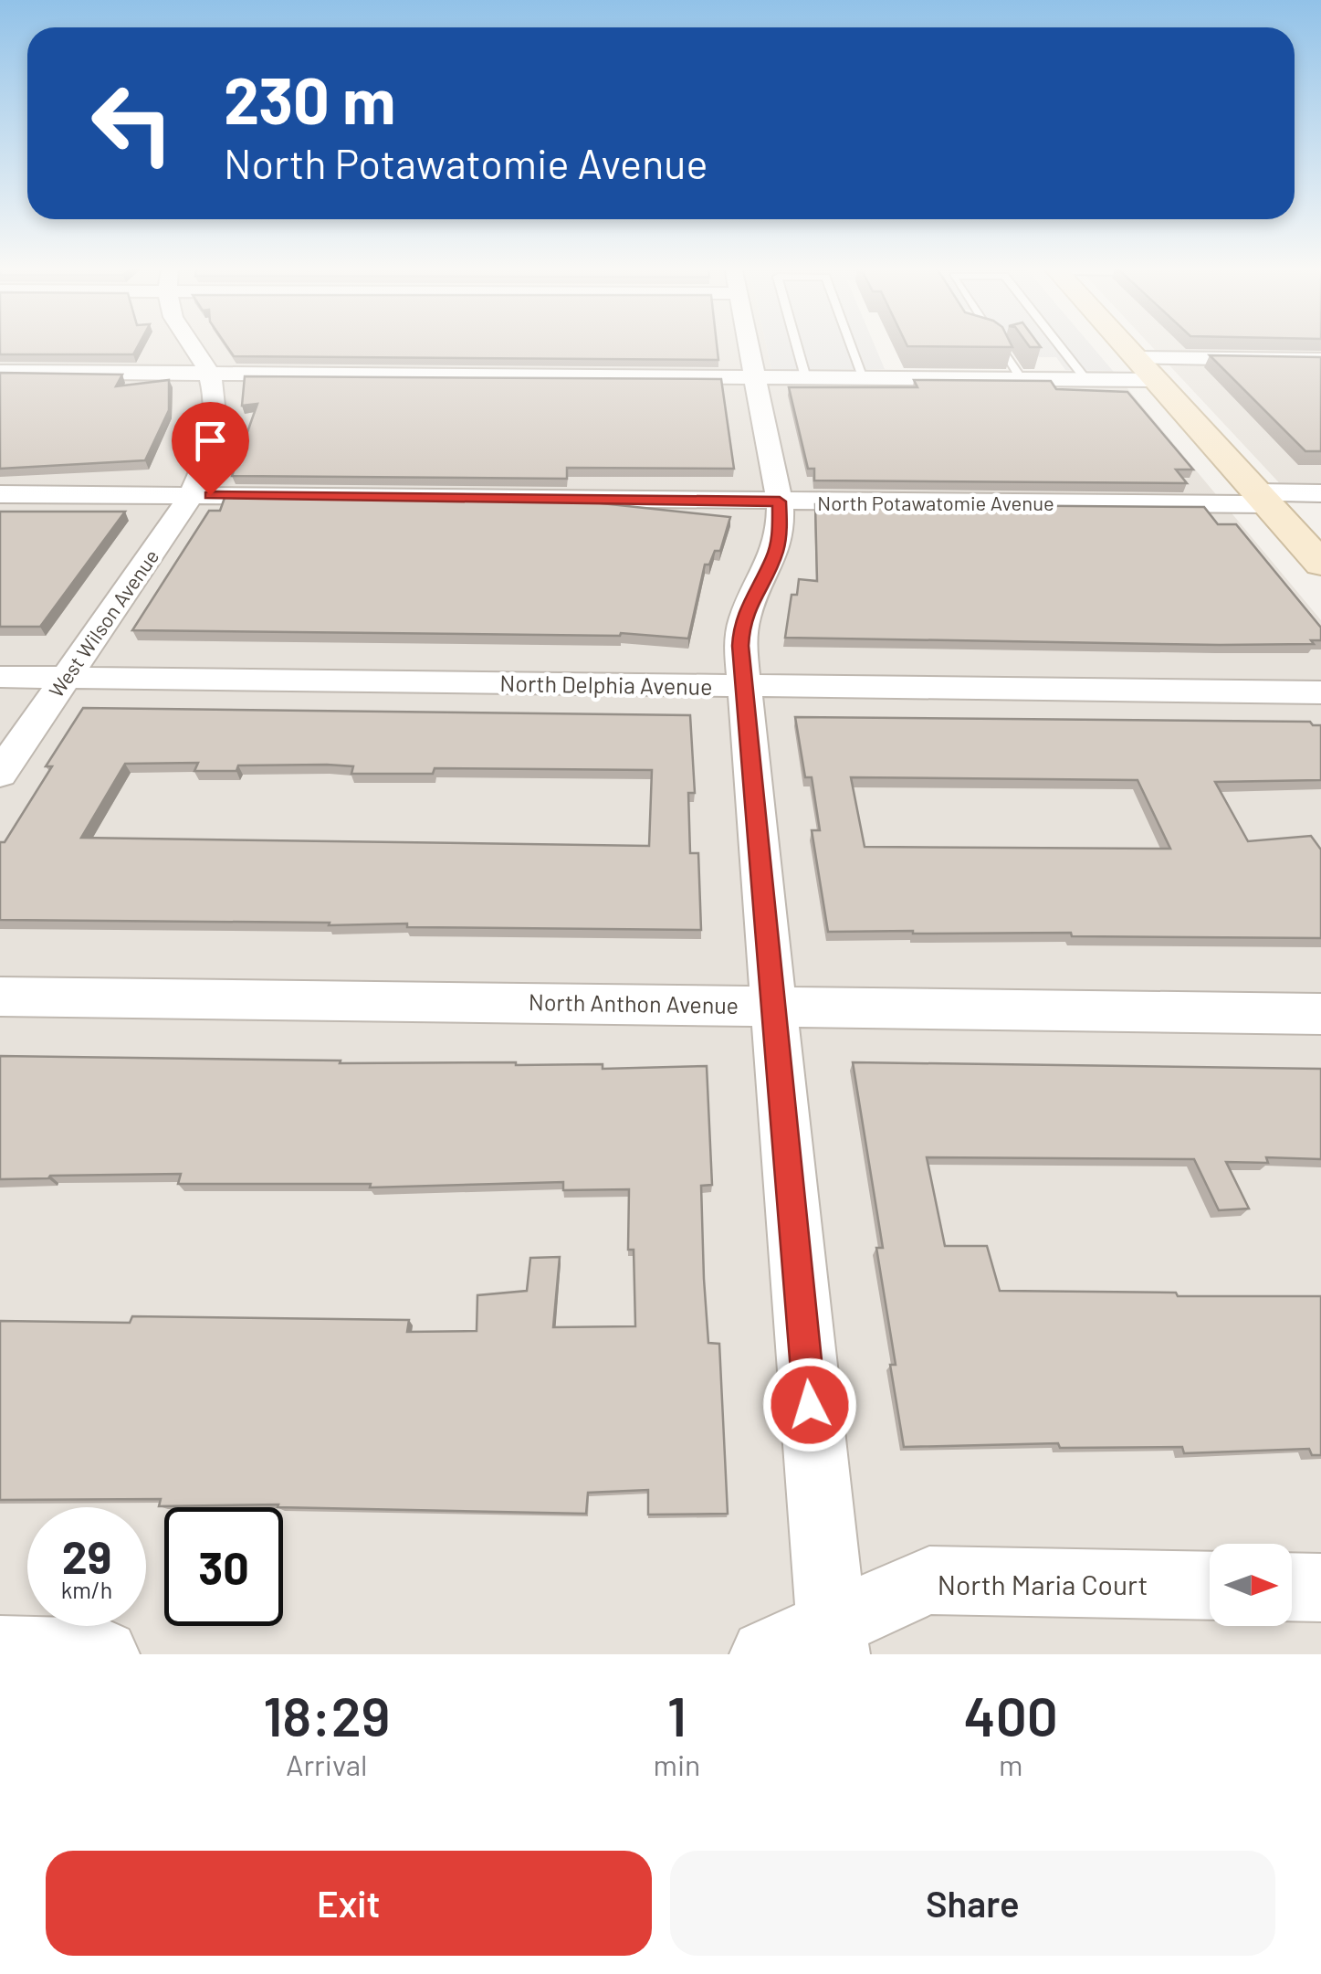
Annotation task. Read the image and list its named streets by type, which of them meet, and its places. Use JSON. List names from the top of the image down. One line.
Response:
{"streets":{"street":["North Potawatomie Avenue","West Wilson Avenue","North Delphia Avenue","North Anthon Avenue","North Maria Court"]},"crossings":[["North Potawatomie Avenue","West Wilson Avenue"],["West Wilson Avenue","North Delphia Avenue"]],"north":"right","page":{"turn":["230 m","North Potawatomie Avenue"],"speed":"29 km/h","limit":"30","eta":["18:29","Arrival","1","min","400","m"],"buttons":["Exit","Share"]}}
